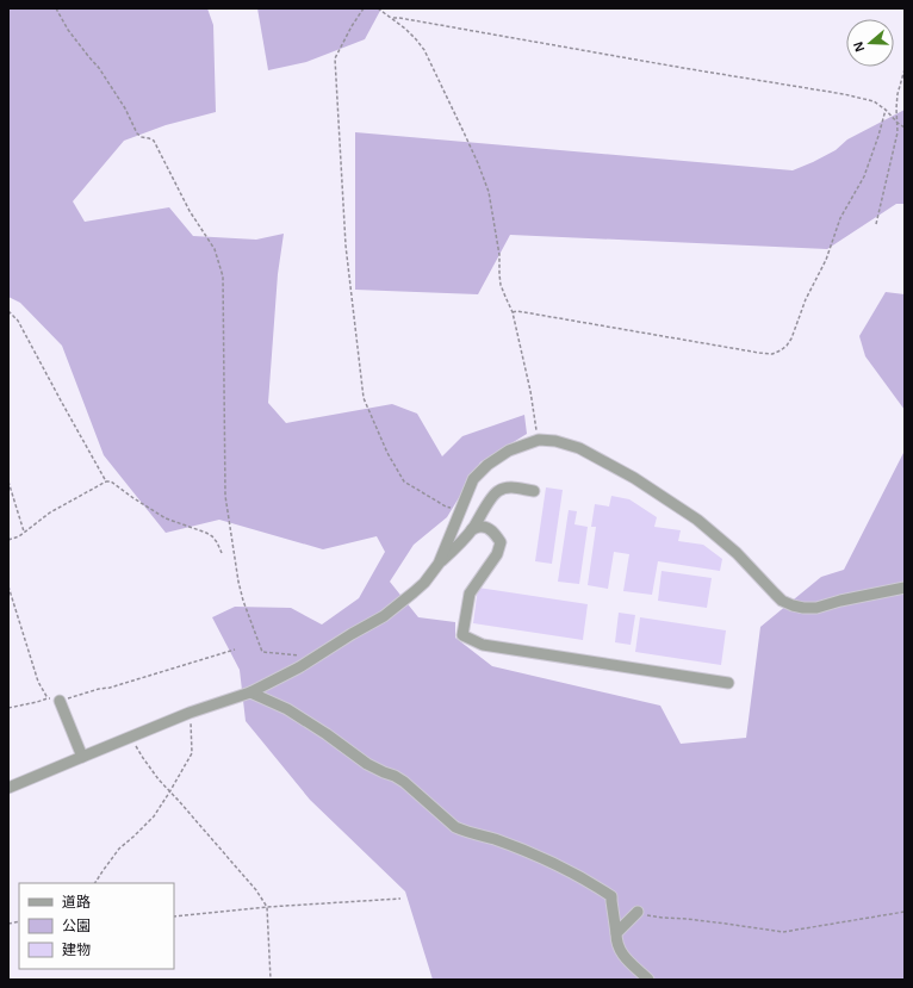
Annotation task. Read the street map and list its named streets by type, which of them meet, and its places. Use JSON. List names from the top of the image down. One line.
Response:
{"legend":["道路","公園","建物"],"north":"left"}
